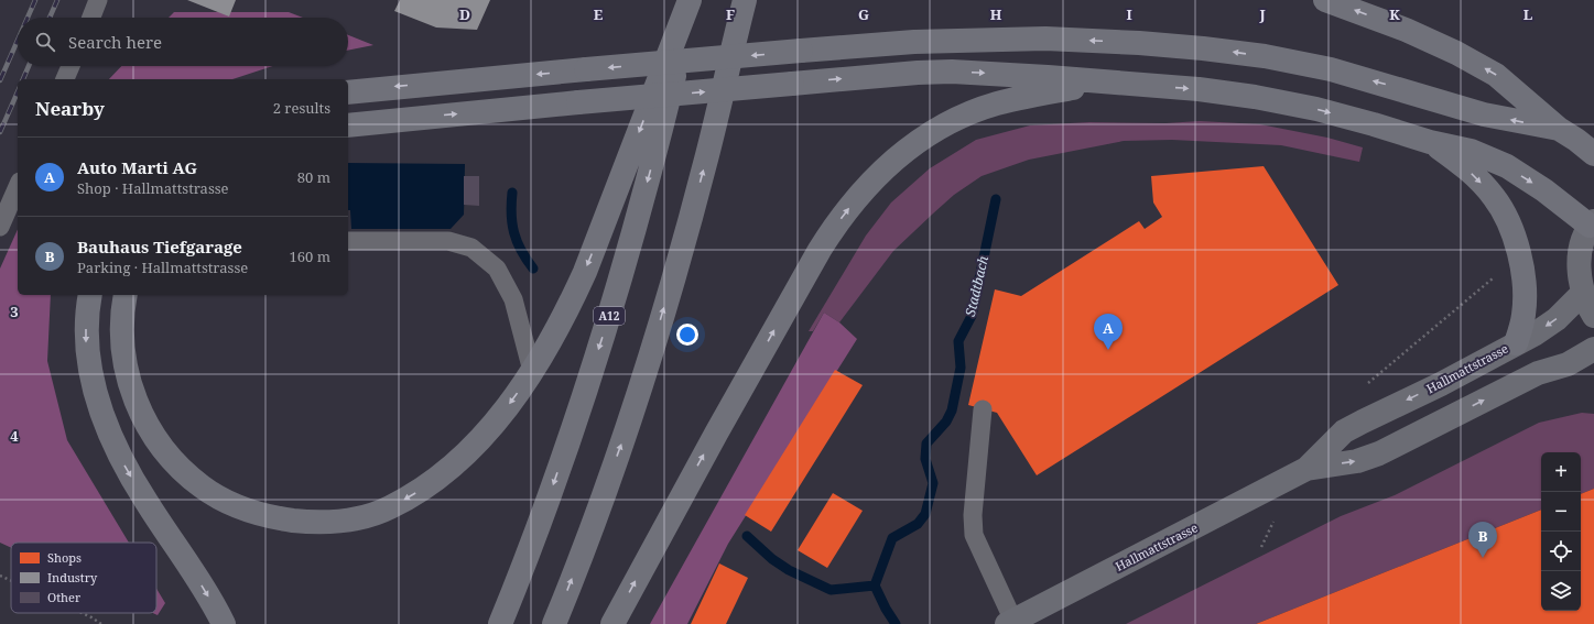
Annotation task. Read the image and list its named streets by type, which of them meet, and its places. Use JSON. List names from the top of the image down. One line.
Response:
{"streets":{"highway":["A12"],"main road":["Hallmattstrasse"]},"water":["Stadtbach"],"legend":["Shops","Industry","Other"],"page":{"search":"Search here","heading":["Nearby","2 results"],"list":[{"mark":"A","name":"Auto Marti AG","note":"Shop · Hallmattstrasse","value":"80 m"},{"mark":"B","name":"Bauhaus Tiefgarage","note":"Parking · Hallmattstrasse","value":"160 m"}],"pins":["A","B"],"map_buttons":["+","−"]},"grid":{"columns":["D","E","F","G","H","I","J","K","L"],"rows":["3","4"]}}
